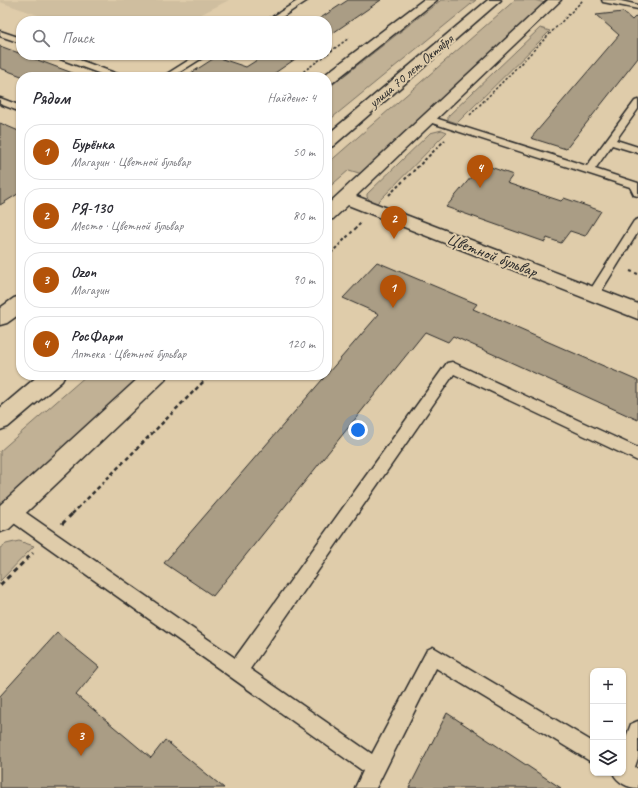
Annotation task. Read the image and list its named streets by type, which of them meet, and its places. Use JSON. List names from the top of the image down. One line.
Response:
{"streets":{"street":["улица 70 лет Октября","Цветной бульвар"]},"page":{"search":"Поиск","heading":["Рядом","Найдено: 4"],"list":[{"mark":"1","name":"Бурёнка","note":"Магазин · Цветной бульвар","value":"50 m"},{"mark":"2","name":"РЯ-130","note":"Место · Цветной бульвар","value":"80 m"},{"mark":"3","name":"Ozon","note":"Магазин","value":"90 m"},{"mark":"4","name":"РосФарм","note":"Аптека · Цветной бульвар","value":"120 m"}],"pins":["4","2","1","3"],"map_buttons":["+","−"]}}
